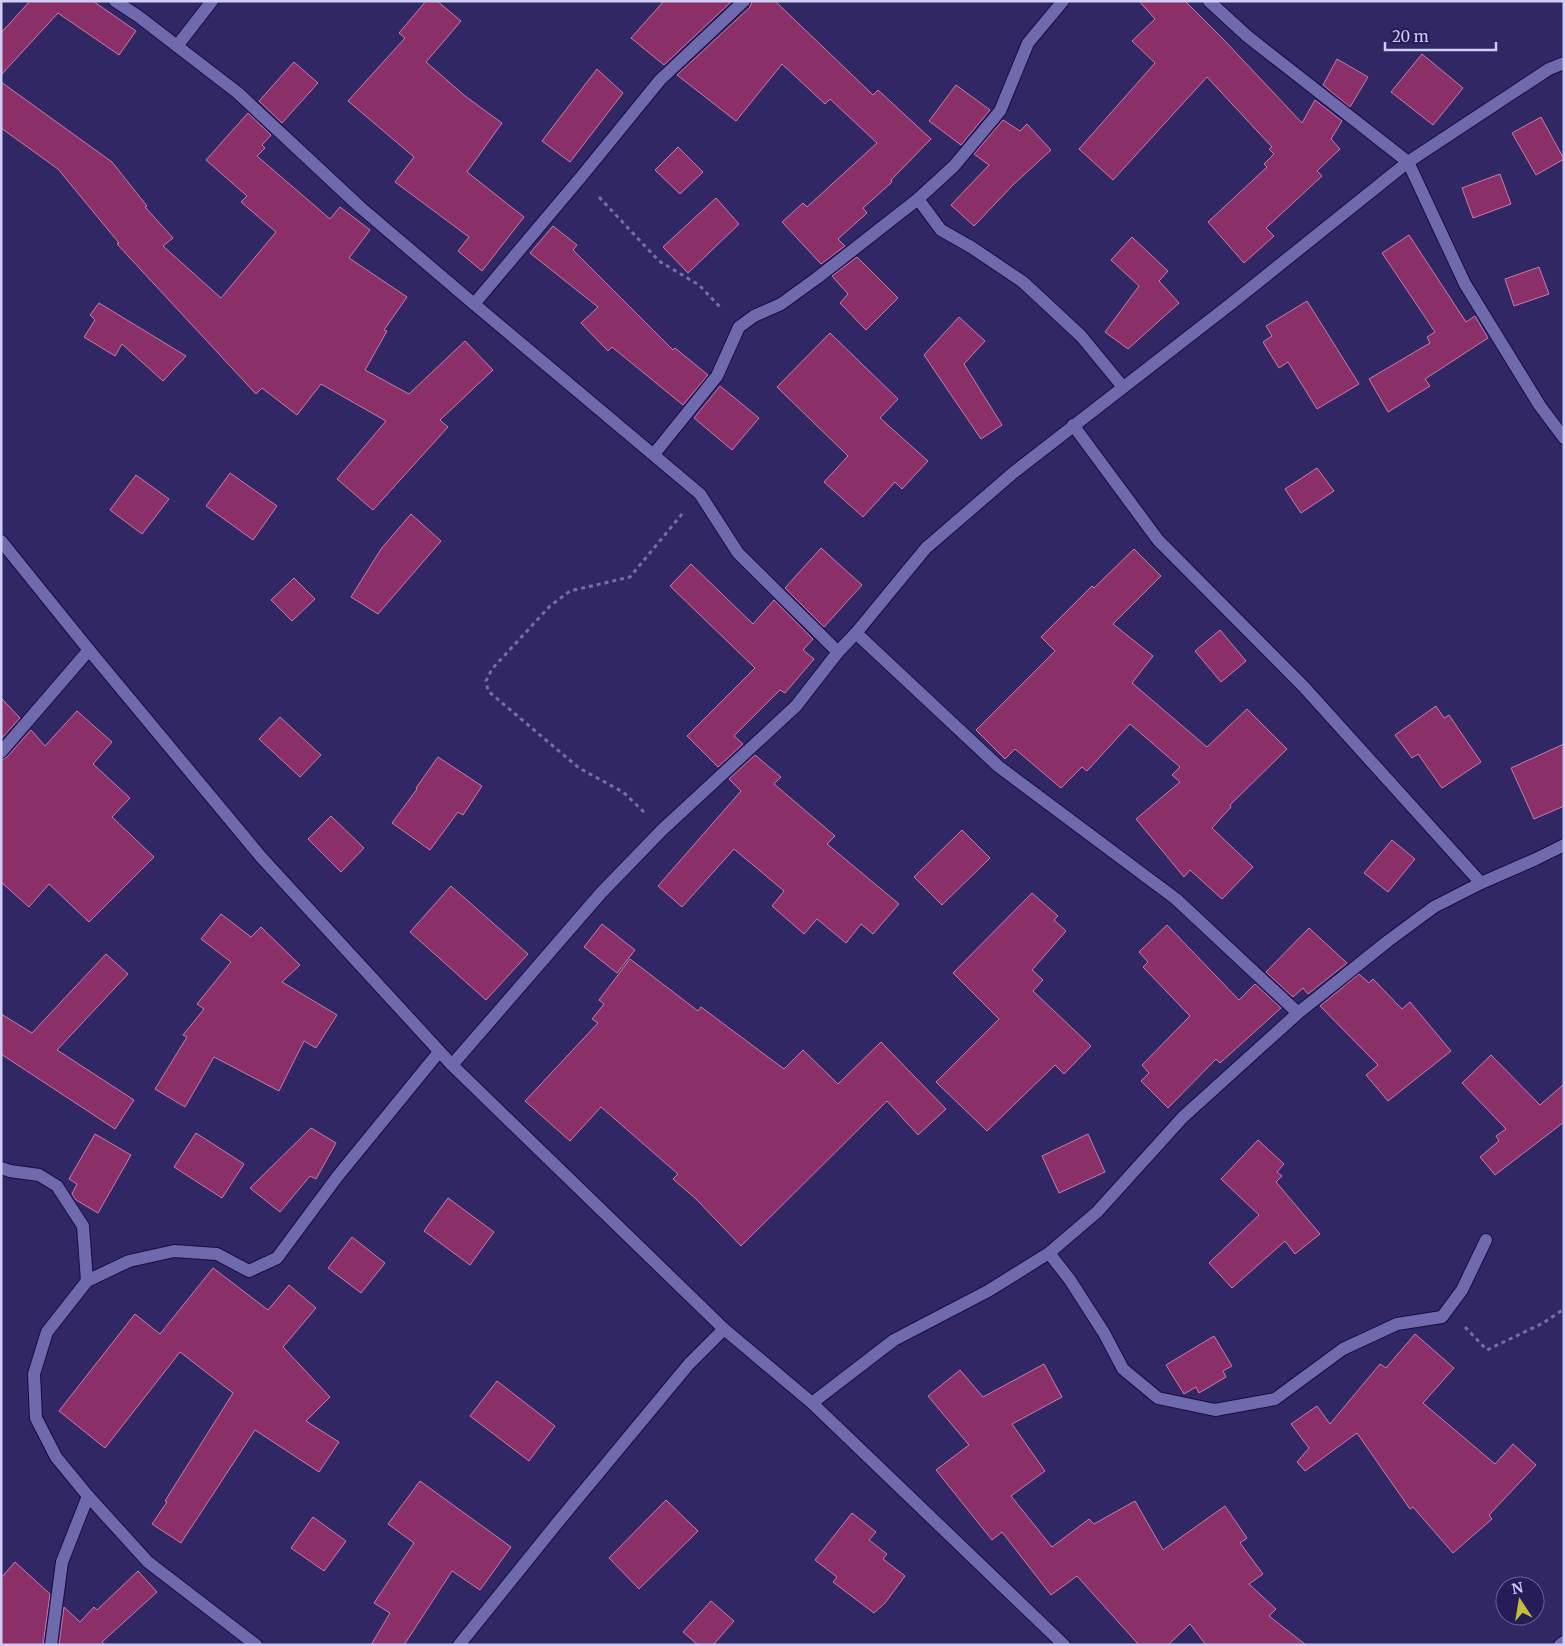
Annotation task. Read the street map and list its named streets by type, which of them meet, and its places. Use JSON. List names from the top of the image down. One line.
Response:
{"scale_bar":"20 m","north":"top"}
